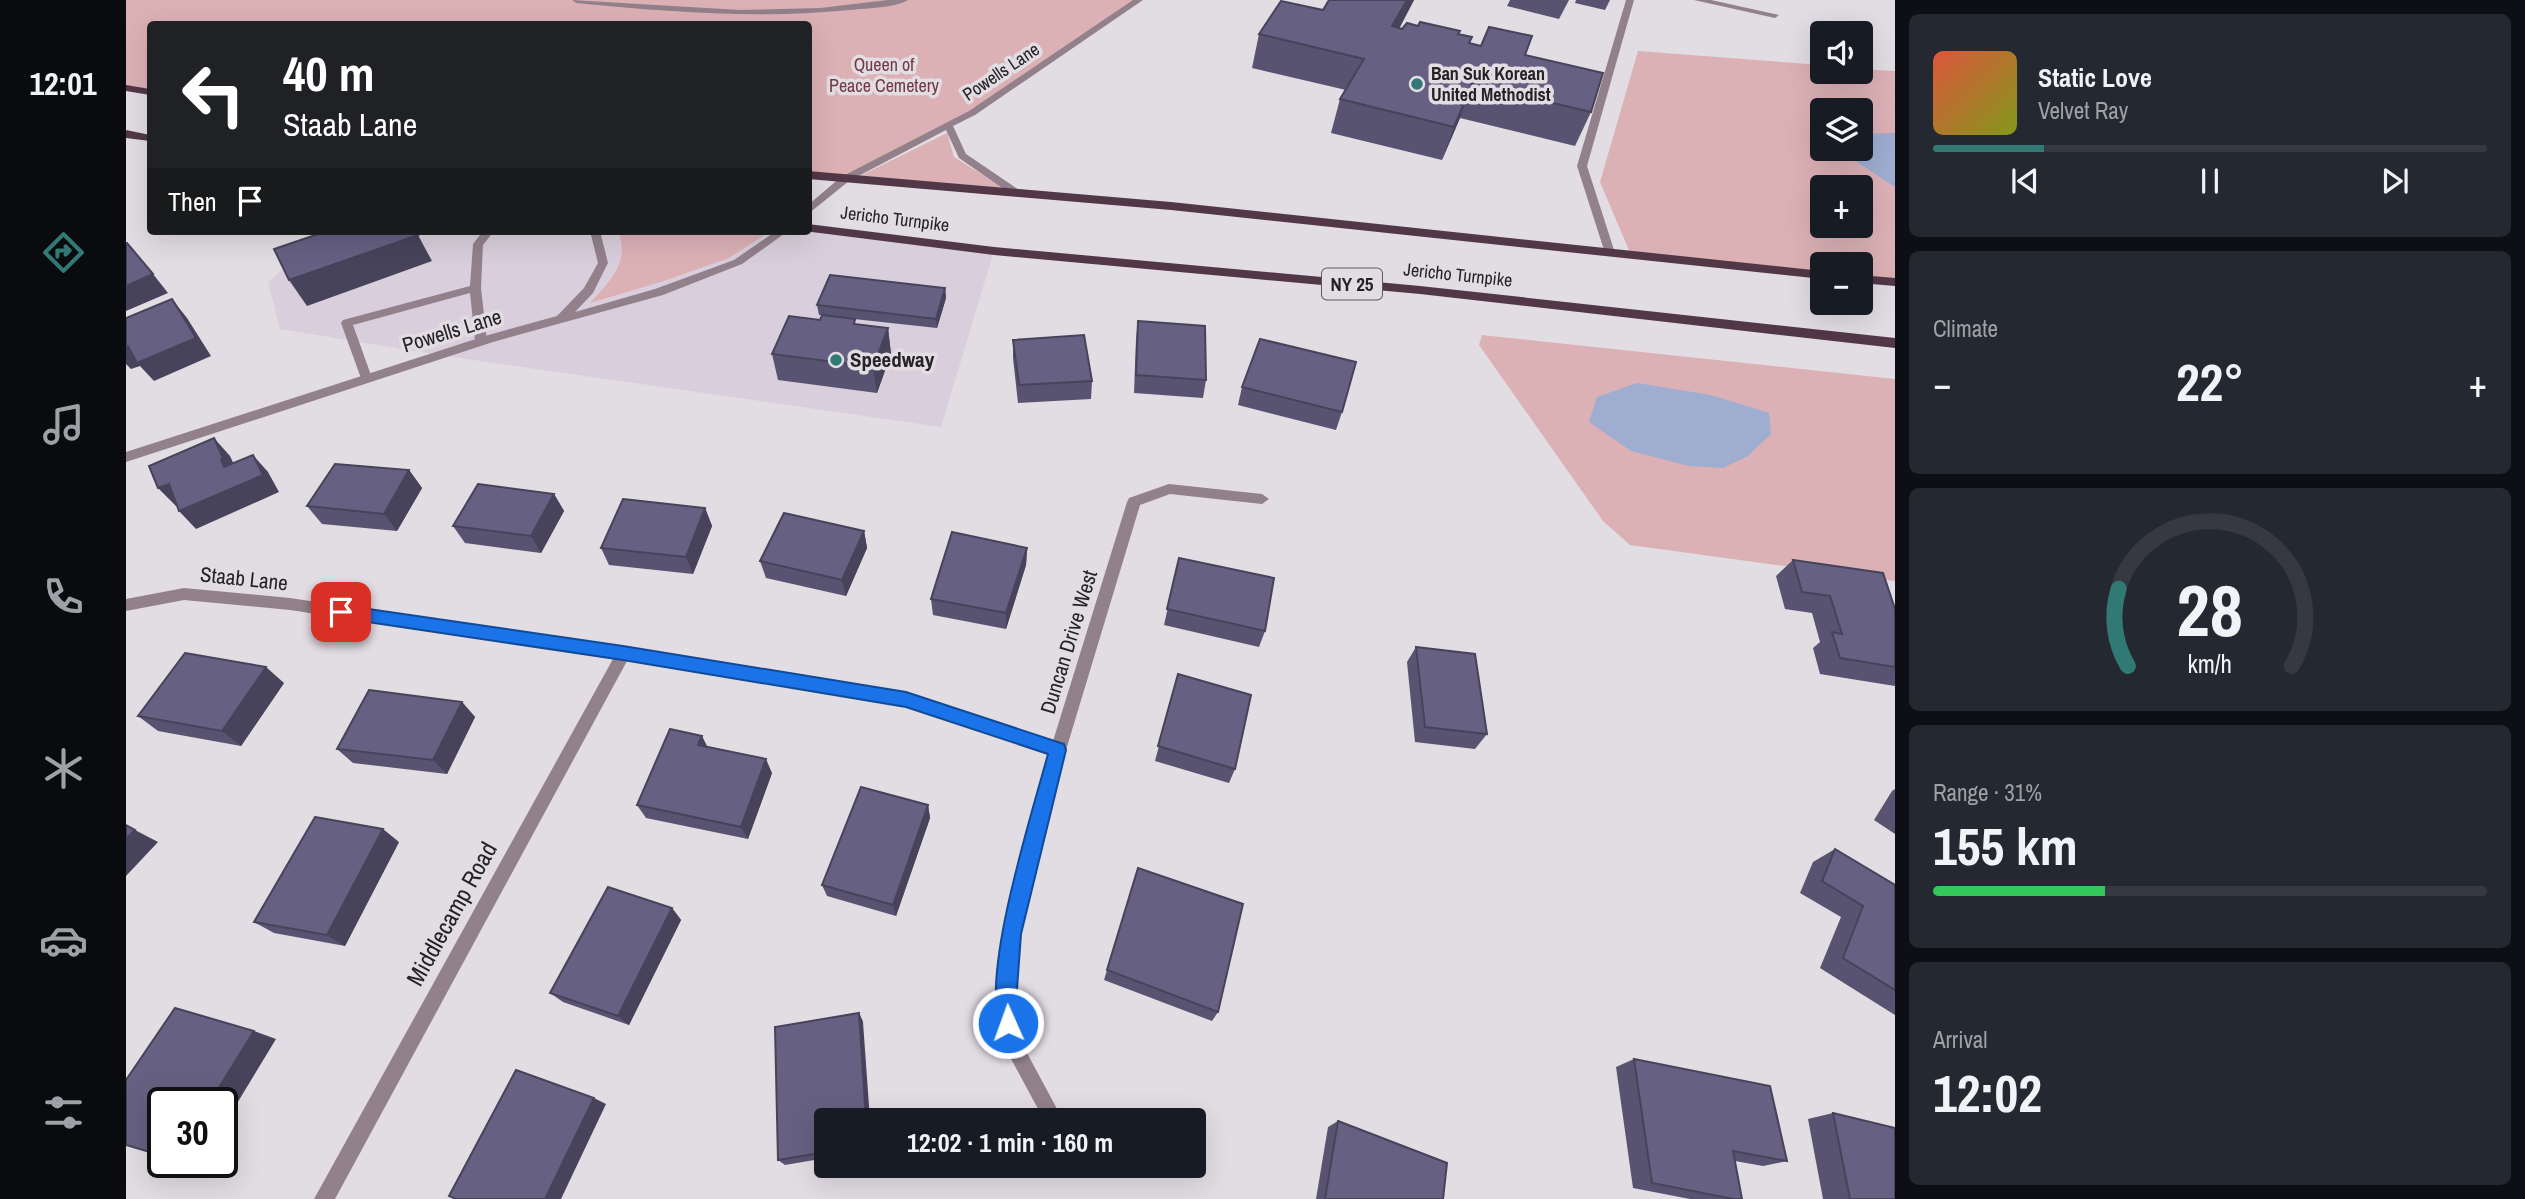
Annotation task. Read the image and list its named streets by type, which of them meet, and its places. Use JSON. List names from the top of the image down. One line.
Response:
{"streets":{"main road":["Jericho Turnpike","NY 25"],"street":["Powells Lane","Staab Lane","Duncan Drive West","Middlecamp Road"]},"crossings":[["Powells Lane","Jericho Turnpike"],["Staab Lane","Duncan Drive West"],["Staab Lane","Middlecamp Road"]],"parks":["Queen of Peace Cemetery"],"places":["Ban Suk Korean United Methodist","Speedway"],"page":{"tabs":"12:01","map_buttons":["+","−"],"turn":["40 m","Staab Lane"],"song":["Static Love","Velvet Ray"],"then":"Then","tile":["Climate",["Range · 31%","155 km"],["Arrival","12:02"]],"heat":["−","22°","+"],"limit":"30","trip":"12:02 · 1 min · 160 m","gauge":["28","km/h"]}}
